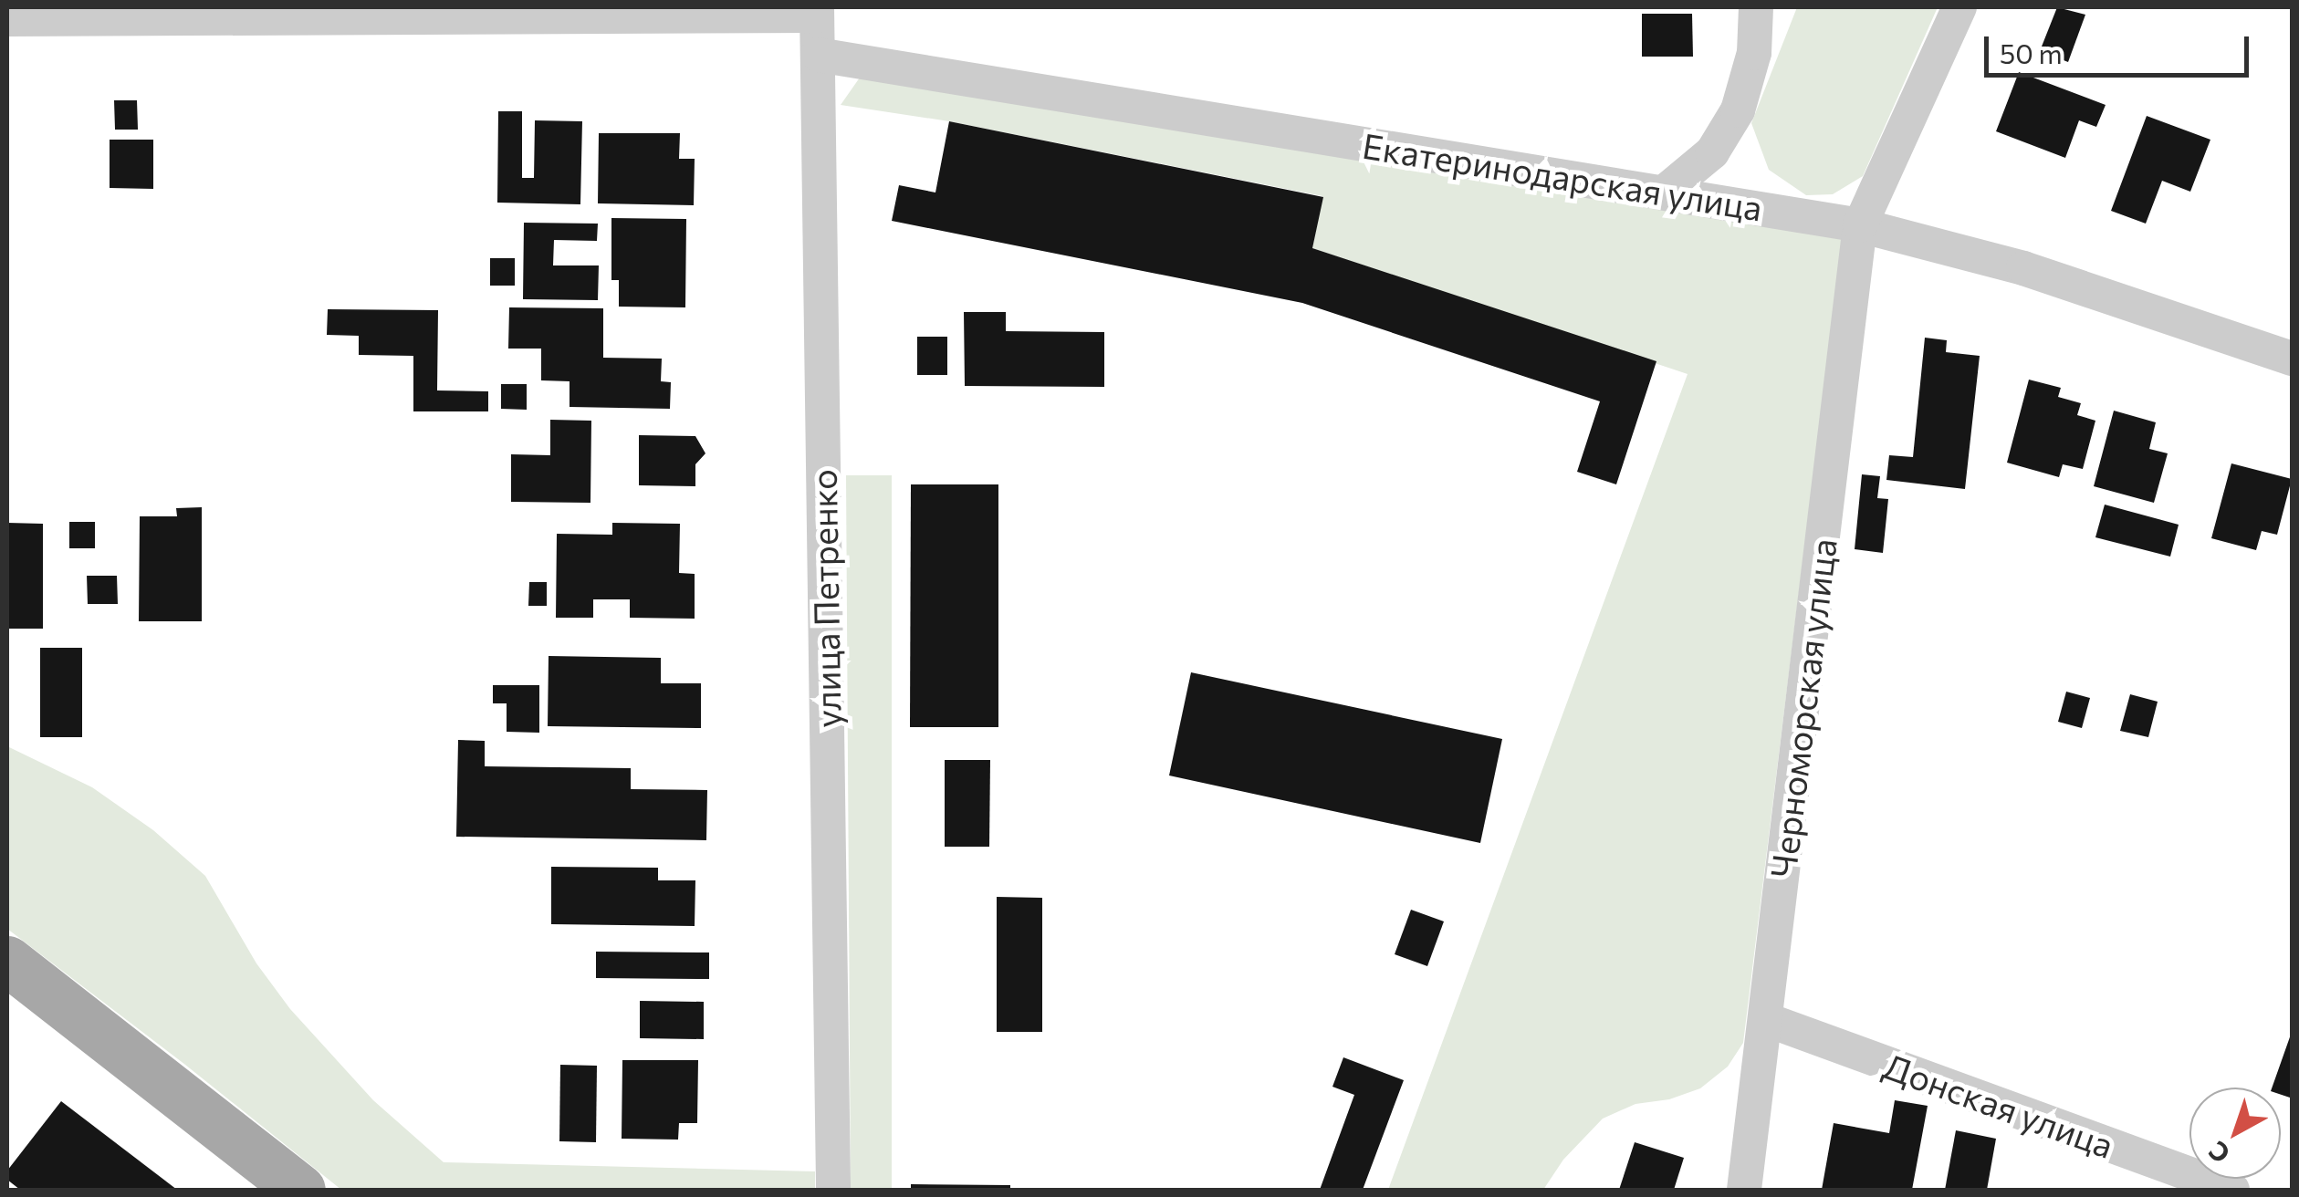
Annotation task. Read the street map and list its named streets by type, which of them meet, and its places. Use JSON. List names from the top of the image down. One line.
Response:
{"streets":{"street":["Екатеринодарская улица","улица Петренко","Черноморская улица","Донская улица"]},"crossings":[["Екатеринодарская улица","улица Петренко"],["Екатеринодарская улица","Черноморская улица"],["Черноморская улица","Донская улица"]],"scale_bar":"50 m","north":"bottom left"}
